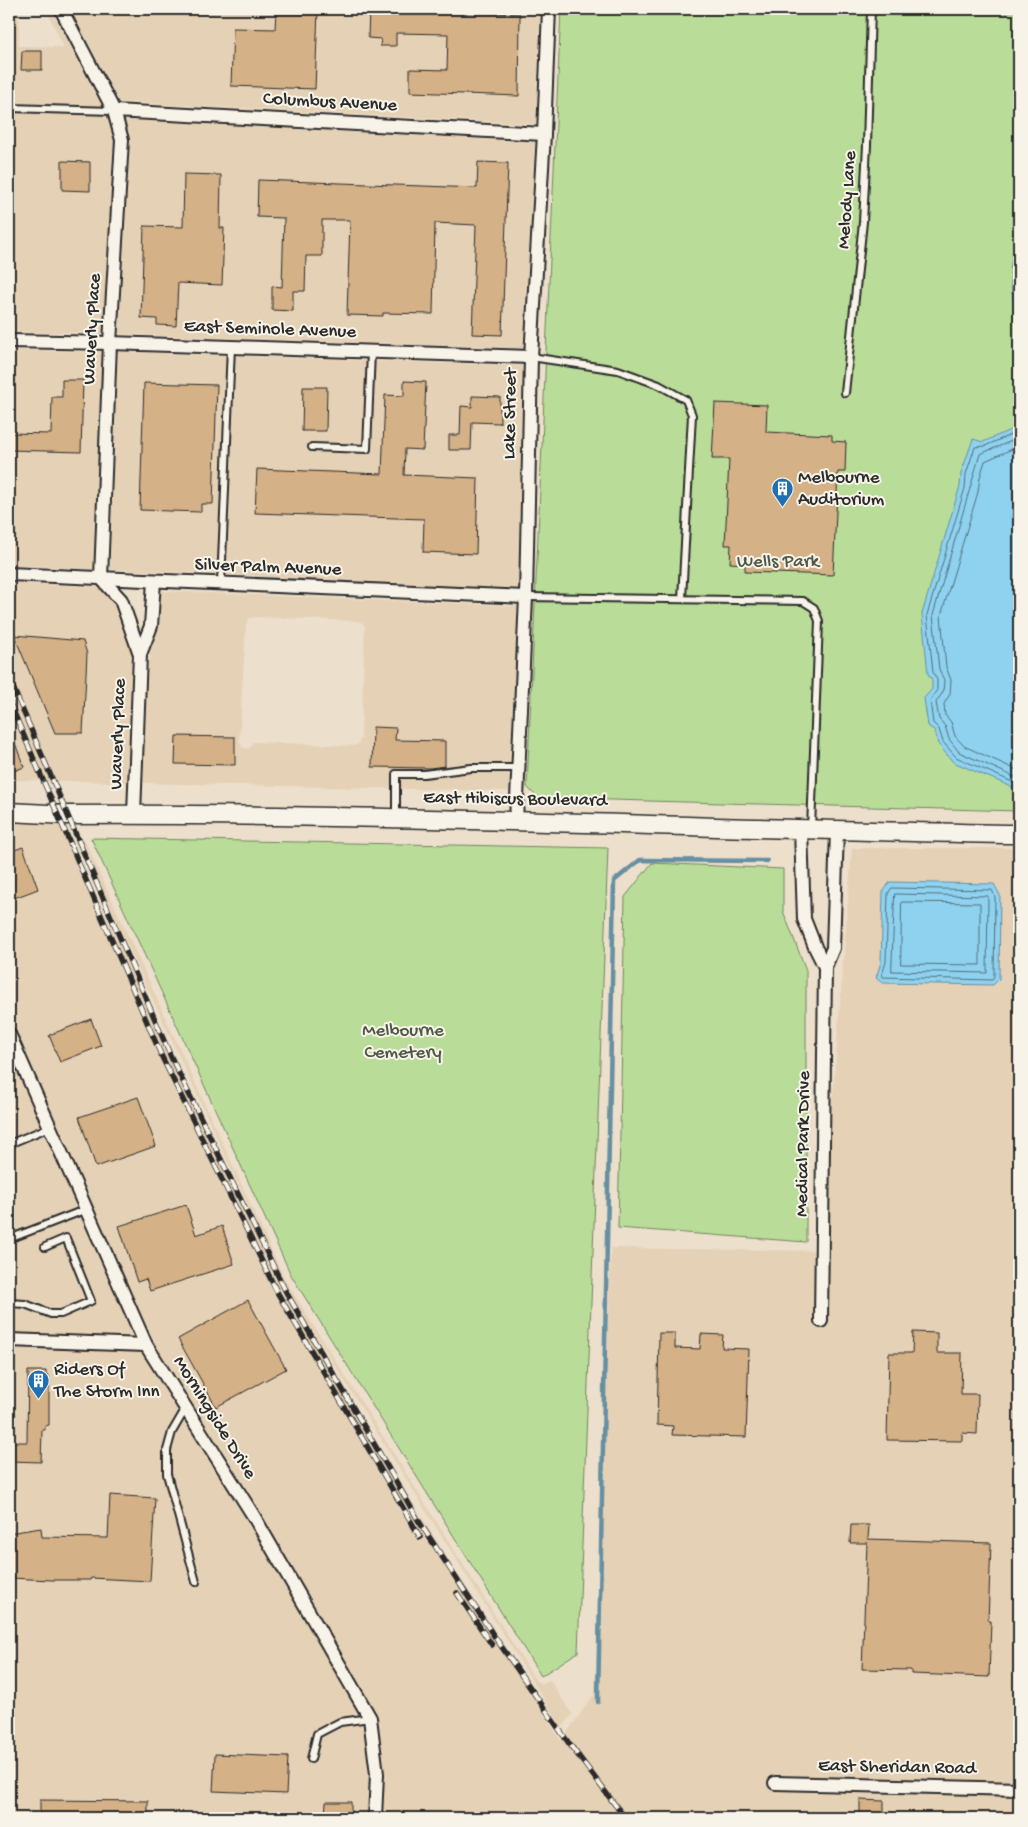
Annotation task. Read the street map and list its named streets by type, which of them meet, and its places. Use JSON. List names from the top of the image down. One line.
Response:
{"streets":{"street":["Columbus Avenue","Waverly Place","East Seminole Avenue","Lake Street","Silver Palm Avenue","East Hibiscus Boulevard","Medical Park Drive","Morningside Drive","East Sheridan Road"],"lane":["Melody Lane"]},"crossings":[["Columbus Avenue","Waverly Place"],["Columbus Avenue","Lake Street"],["Waverly Place","East Seminole Avenue"],["Waverly Place","Silver Palm Avenue"],["Waverly Place","East Hibiscus Boulevard"],["East Seminole Avenue","Lake Street"],["Lake Street","Silver Palm Avenue"],["Lake Street","East Hibiscus Boulevard"],["East Hibiscus Boulevard","Medical Park Drive"]],"parks":["Wells Park","Melbourne Cemetery"],"places":{"building":["Melbourne Auditorium","Riders Of The Storm Inn"]}}
